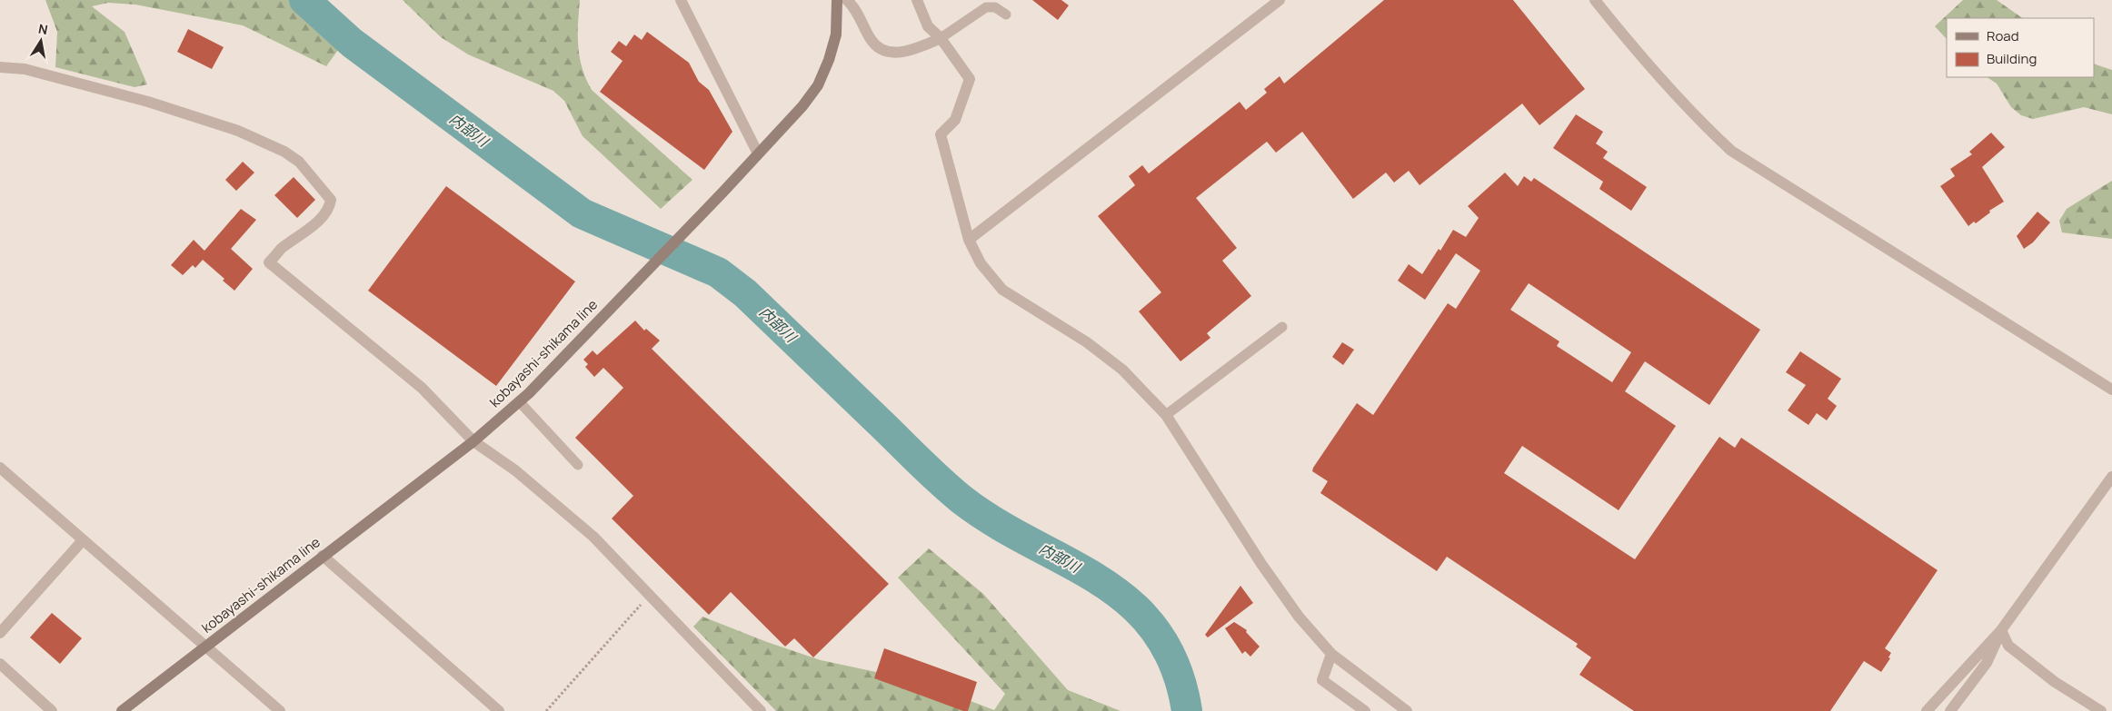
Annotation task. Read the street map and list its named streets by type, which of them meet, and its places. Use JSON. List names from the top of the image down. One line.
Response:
{"streets":{"main road":["kobayashi-shikama line"]},"water":["内部川"],"legend":["Road","Building"],"north":"top"}
